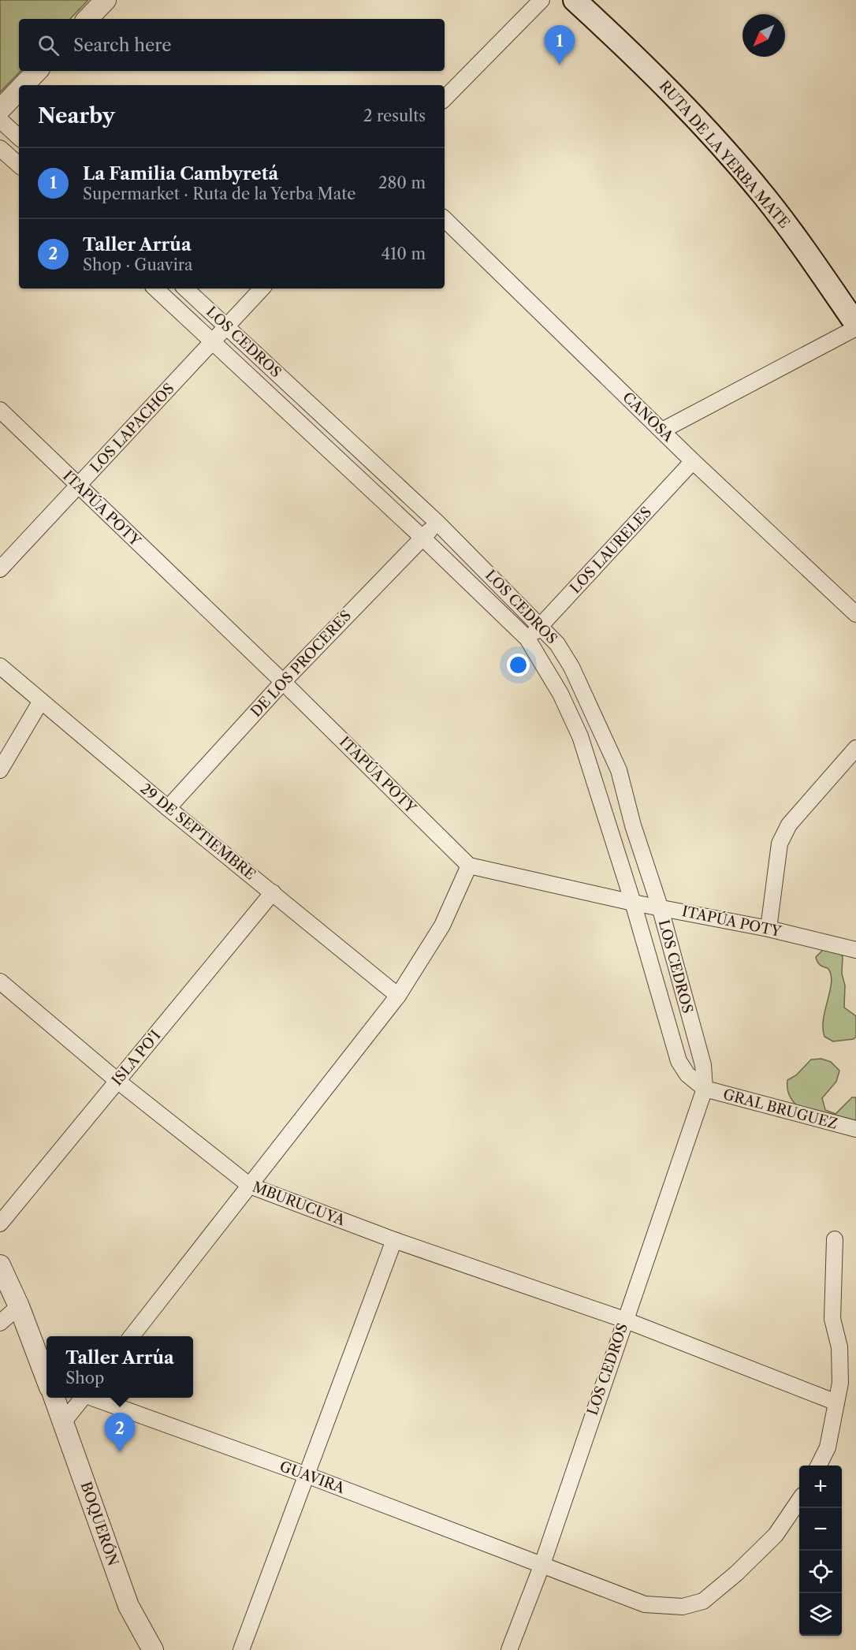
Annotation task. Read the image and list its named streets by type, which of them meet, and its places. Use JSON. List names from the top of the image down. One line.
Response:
{"streets":{"main road":["RUTA DE LA YERBA MATE"],"street":["LOS CEDROS","CANOSA","LOS LAPACHOS","ITAPÚA POTY","LOS LAURELES","DE LOS PROCERES","29 DE SEPTIEMBRE","ISLA PO'I","GRAL BRUGUEZ","MBURUCUYA","GUAVIRA","BOQUERÓN"]},"crossings":[["LOS CEDROS","LOS LAPACHOS"],["LOS CEDROS","ITAPÚA POTY"],["LOS CEDROS","LOS LAURELES"],["LOS CEDROS","DE LOS PROCERES"],["LOS CEDROS","GRAL BRUGUEZ"],["LOS CEDROS","MBURUCUYA"],["LOS CEDROS","GUAVIRA"],["CANOSA","LOS LAURELES"],["LOS LAPACHOS","ITAPÚA POTY"],["ITAPÚA POTY","DE LOS PROCERES"],["DE LOS PROCERES","29 DE SEPTIEMBRE"],["29 DE SEPTIEMBRE","ISLA PO'I"],["ISLA PO'I","MBURUCUYA"]],"north":"bottom left","page":{"search":"Search here","pins":["1","2"],"heading":["Nearby","2 results"],"list":[{"mark":"1","name":"La Familia Cambyretá","note":"Supermarket · Ruta de la Yerba Mate","value":"280 m"},{"mark":"2","name":"Taller Arrúa","note":"Shop · Guavira","value":"410 m"}],"popup":["Taller Arrúa","Shop"],"map_buttons":["+","−"]}}
